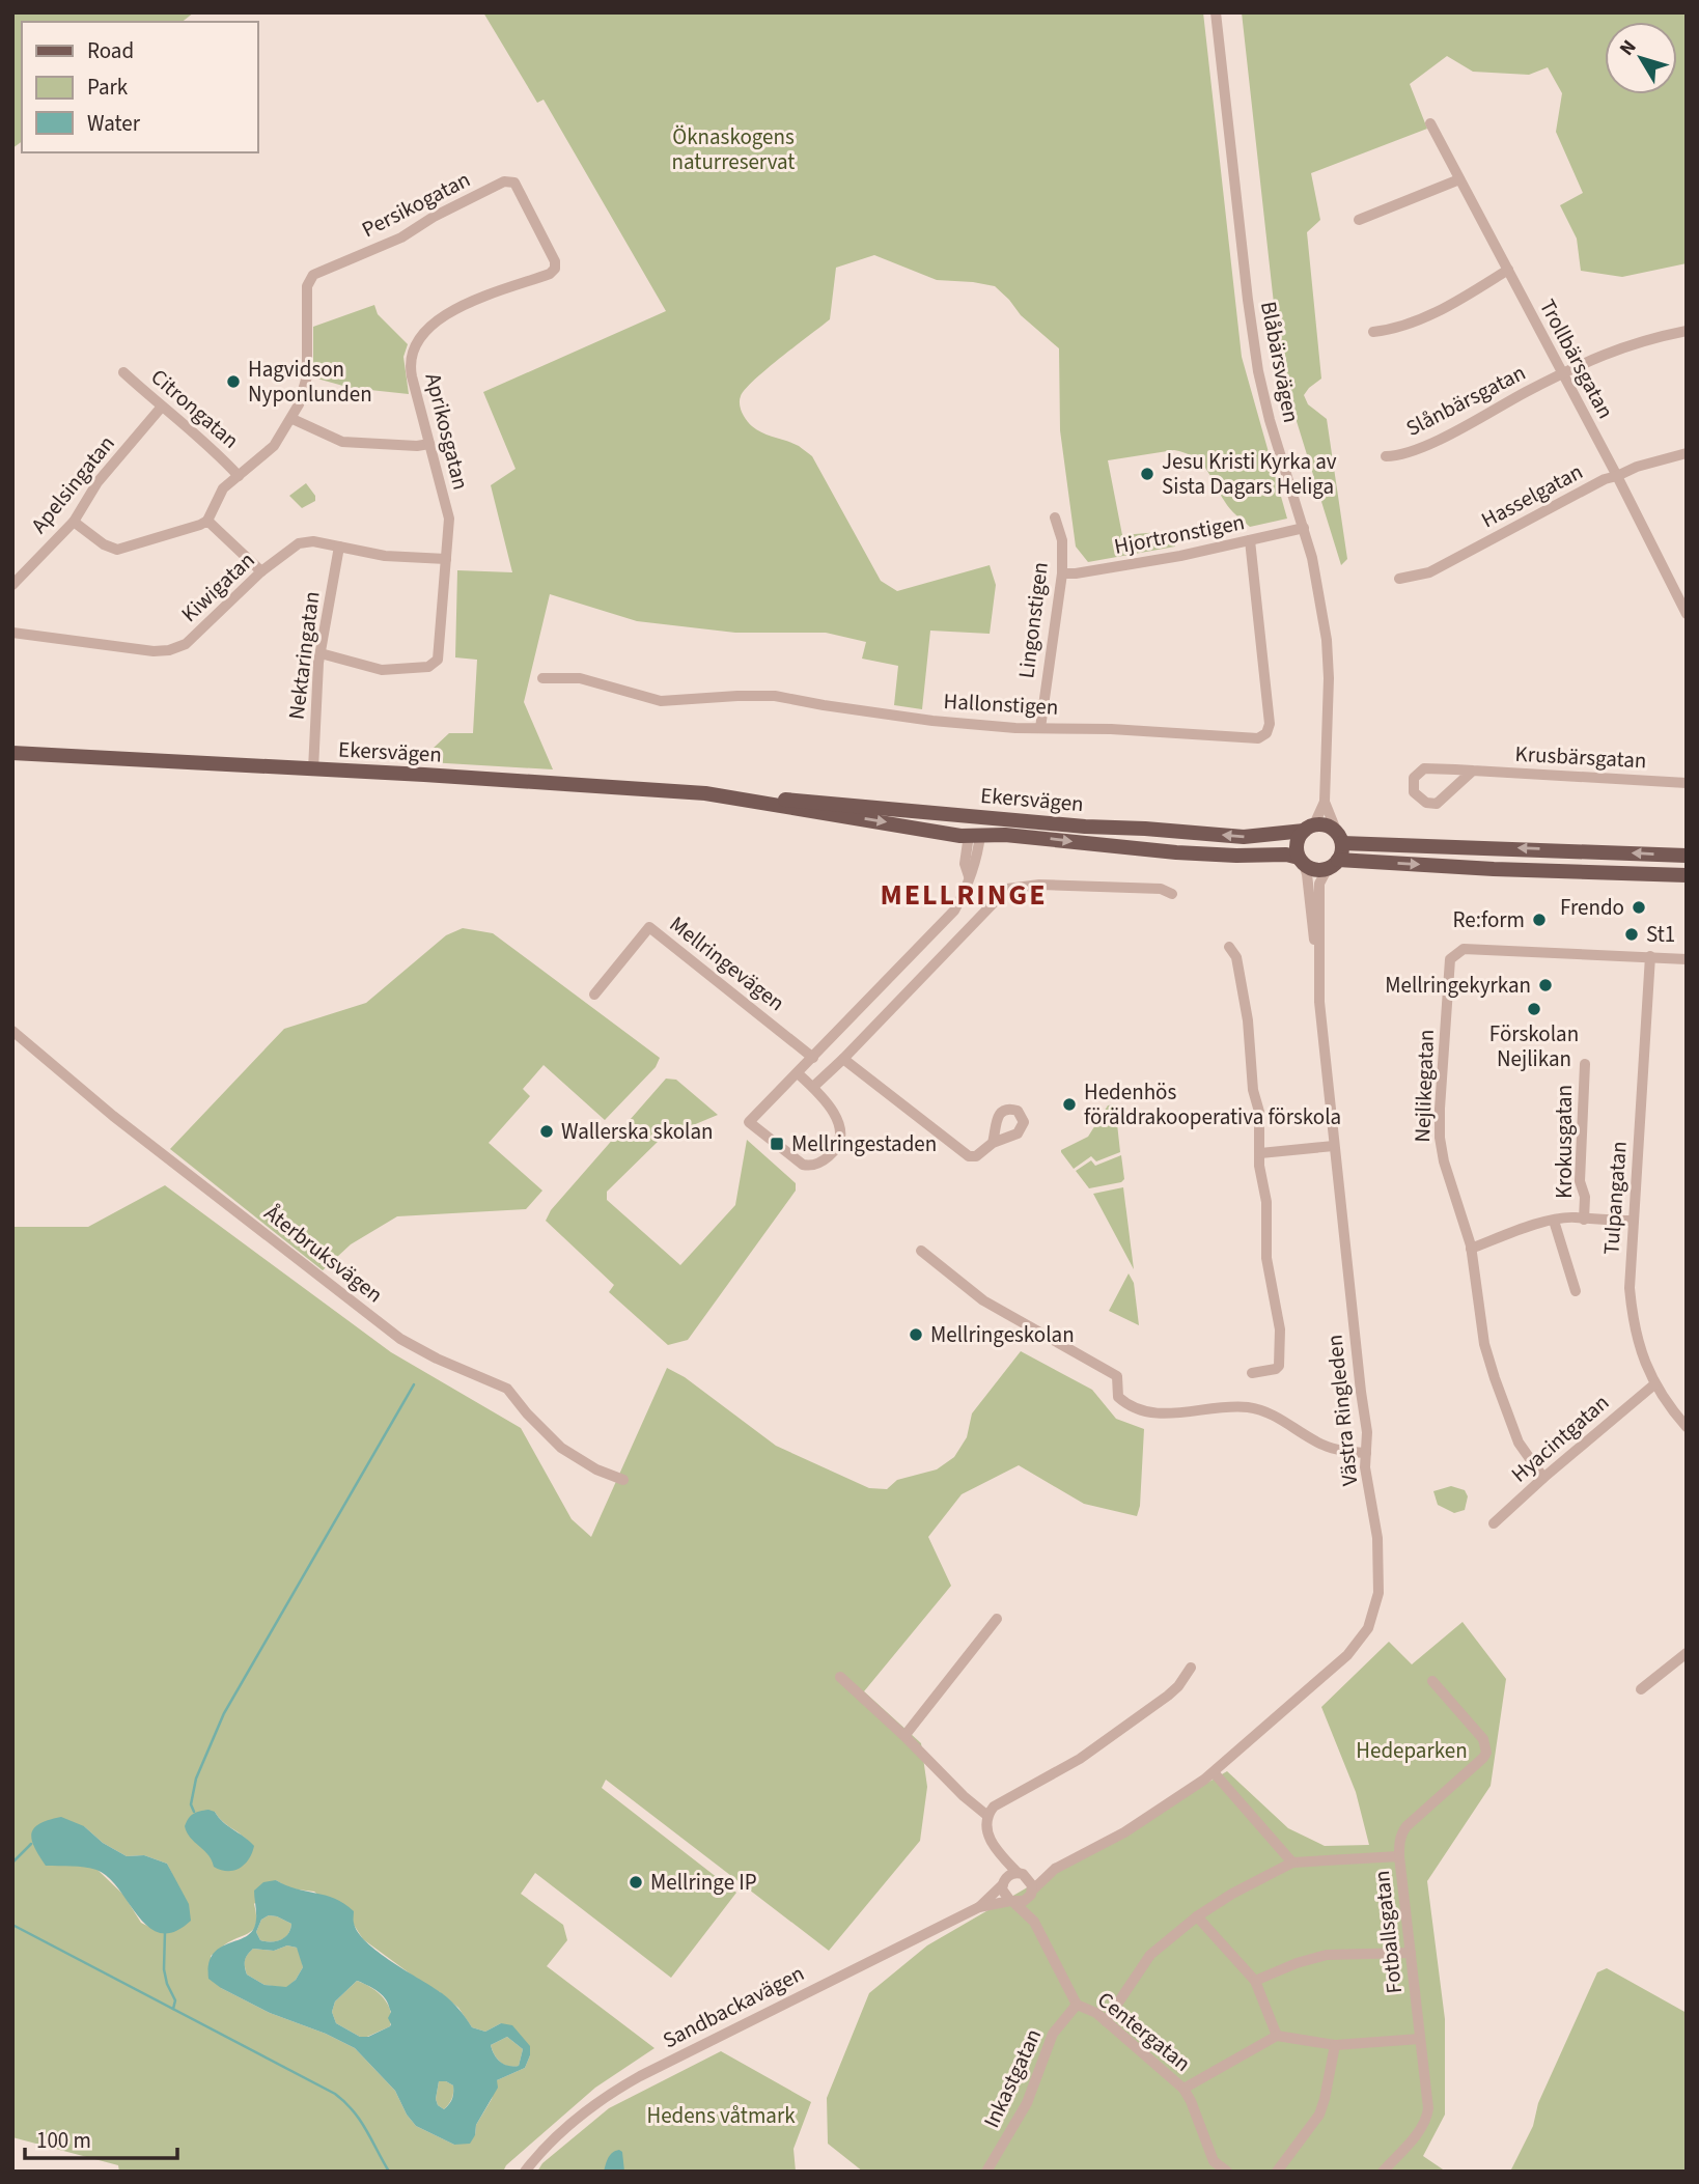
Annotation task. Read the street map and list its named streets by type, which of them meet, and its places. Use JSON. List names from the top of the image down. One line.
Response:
{"streets":{"main road":["Ekersvägen"],"street":["Persikogatan","Trollbärsgatan","Blåbärsvägen","Slånbärsgatan","Citrongatan","Aprikosgatan","Apelsingatan","Hasselgatan","Hjortronstigen","Kiwigatan","Lingonstigen","Nektaringatan","Hallonstigen","Krusbärsgatan","Mellringevägen","Nejlikegatan","Krokusgatan","Tulpangatan","Återbruksvägen","Västra Ringleden","Hyacintgatan","Fotballsgatan","Sandbackavägen","Centergatan","Inkastgatan"]},"crossings":[["Persikogatan","Citrongatan"],["Persikogatan","Aprikosgatan"],["Trollbärsgatan","Slånbärsgatan"],["Trollbärsgatan","Hasselgatan"],["Blåbärsvägen","Hjortronstigen"],["Blåbärsvägen","Ekersvägen"],["Blåbärsvägen","Västra Ringleden"],["Citrongatan","Apelsingatan"],["Aprikosgatan","Kiwigatan"],["Aprikosgatan","Nektaringatan"],["Hjortronstigen","Lingonstigen"],["Hjortronstigen","Hallonstigen"],["Kiwigatan","Nektaringatan"],["Lingonstigen","Hallonstigen"],["Nektaringatan","Ekersvägen"],["Ekersvägen","Västra Ringleden"],["Nejlikegatan","Krokusgatan"],["Nejlikegatan","Tulpangatan"],["Nejlikegatan","Hyacintgatan"],["Krokusgatan","Tulpangatan"],["Tulpangatan","Hyacintgatan"],["Sandbackavägen","Centergatan"],["Centergatan","Inkastgatan"]],"districts":["MELLRINGE"],"parks":["Öknaskogens naturreservat","Hedeparken","Hedens våtmark"],"places":{"other":["Hagvidson Nyponlunden","Jesu Kristi Kyrka av Sista Dagars Heliga","Frendo","Re:form","St1","Mellringekyrkan","Förskolan Nejlikan","Hedenhös föräldrakooperativa förskola","Wallerska skolan","Mellringeskolan","Mellringe IP"],"transit":["Mellringestaden"]},"legend":["Road","Park","Water"],"scale_bar":"100 m","north":"top left"}
